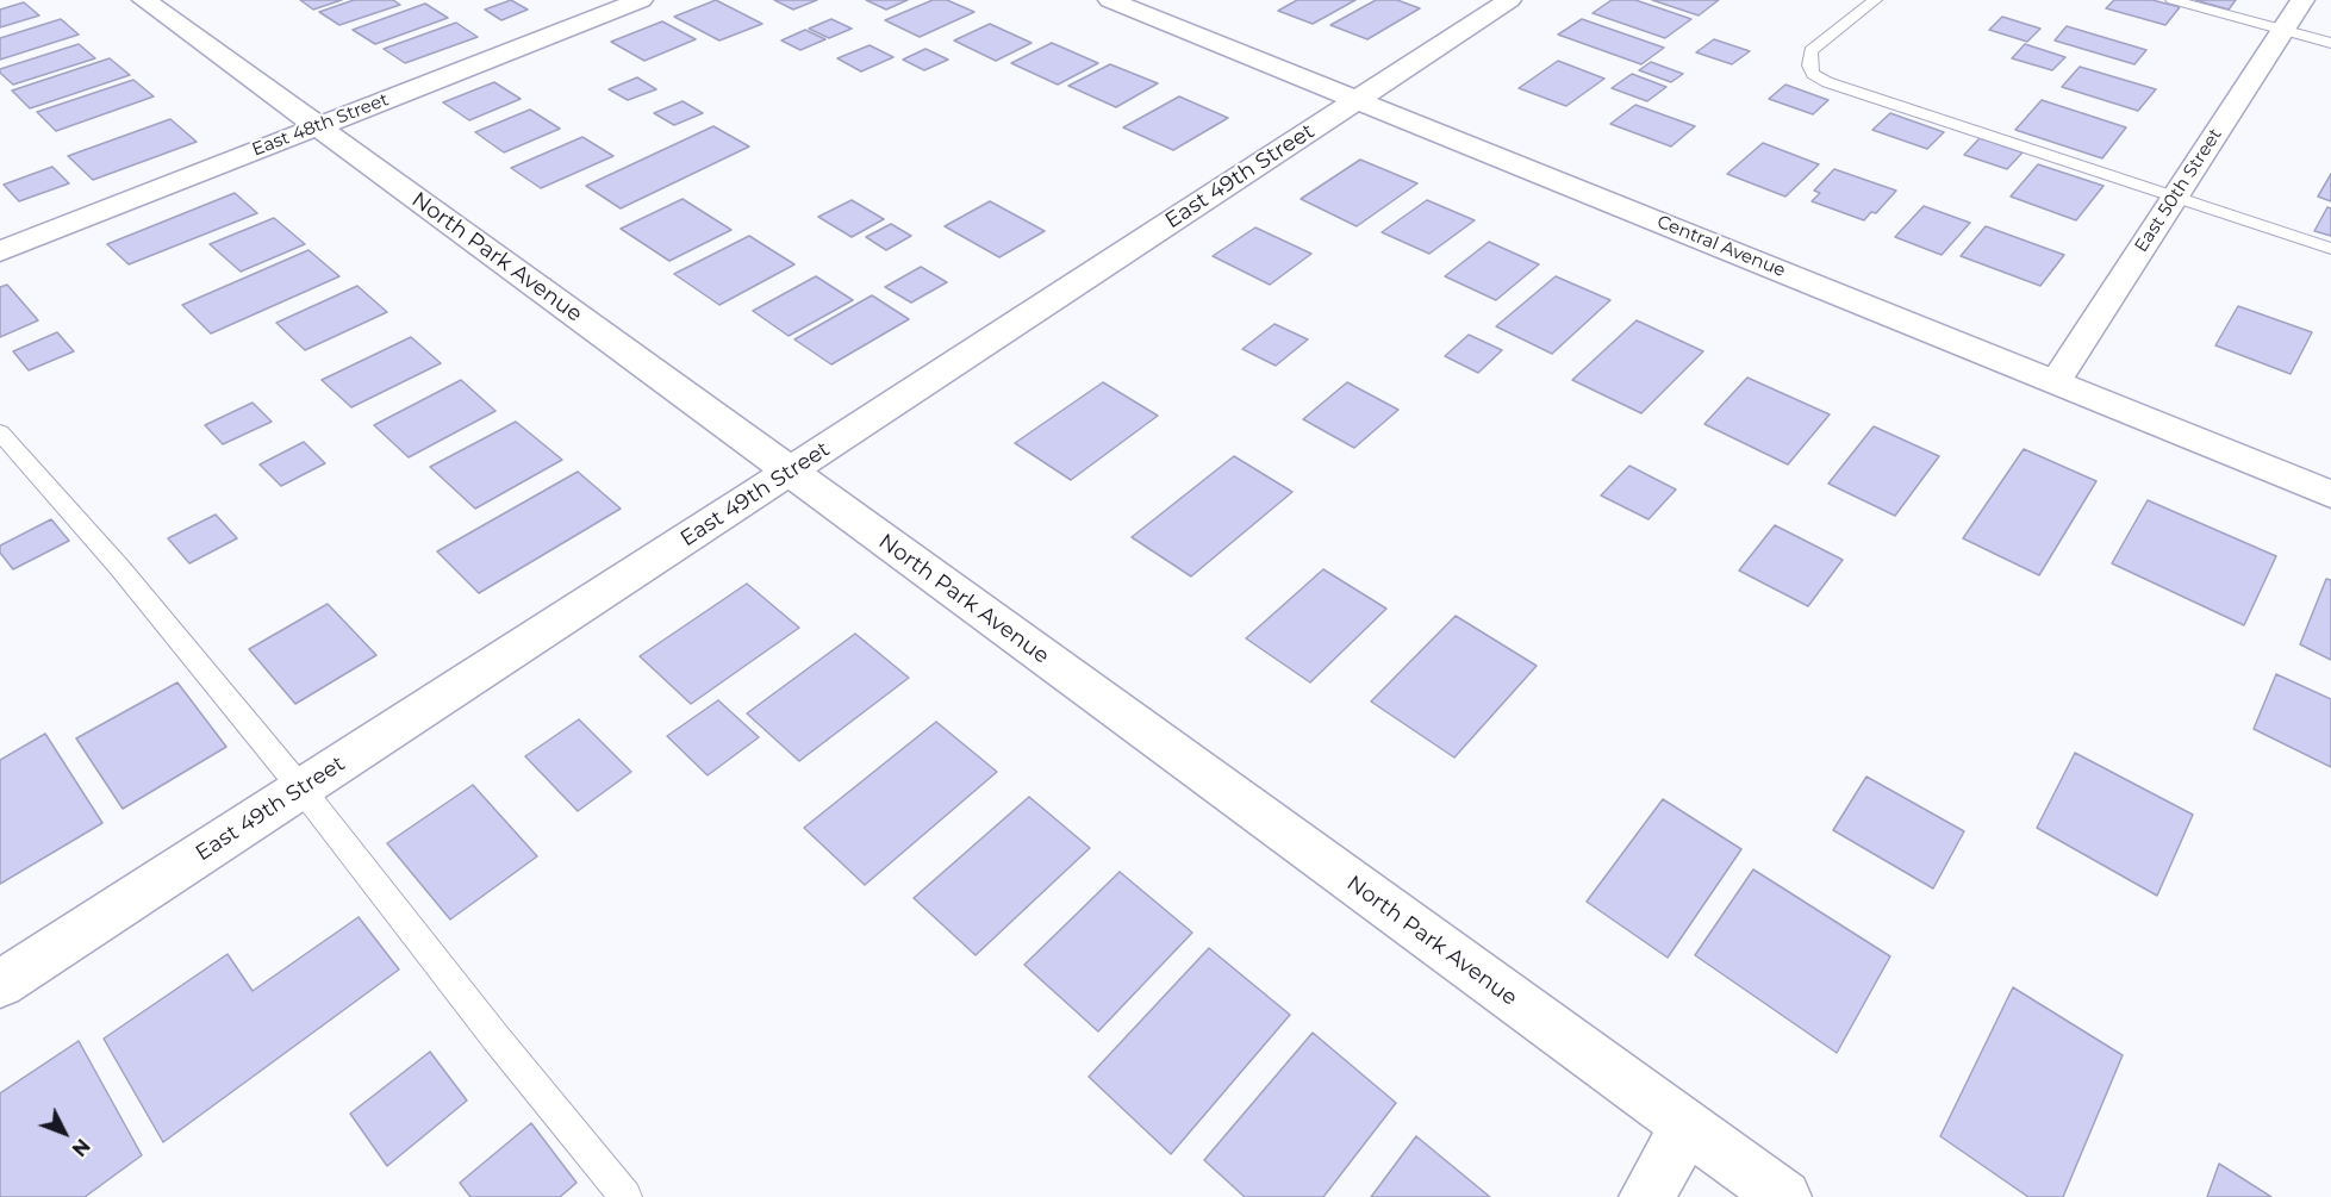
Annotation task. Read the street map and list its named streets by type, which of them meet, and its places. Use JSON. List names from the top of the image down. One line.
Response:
{"streets":{"street":["East 48th Street","East 49th Street","East 50th Street","Central Avenue","North Park Avenue"]},"crossings":[["East 48th Street","North Park Avenue"],["East 49th Street","Central Avenue"],["East 49th Street","North Park Avenue"],["East 50th Street","Central Avenue"]],"north":"bottom right"}
